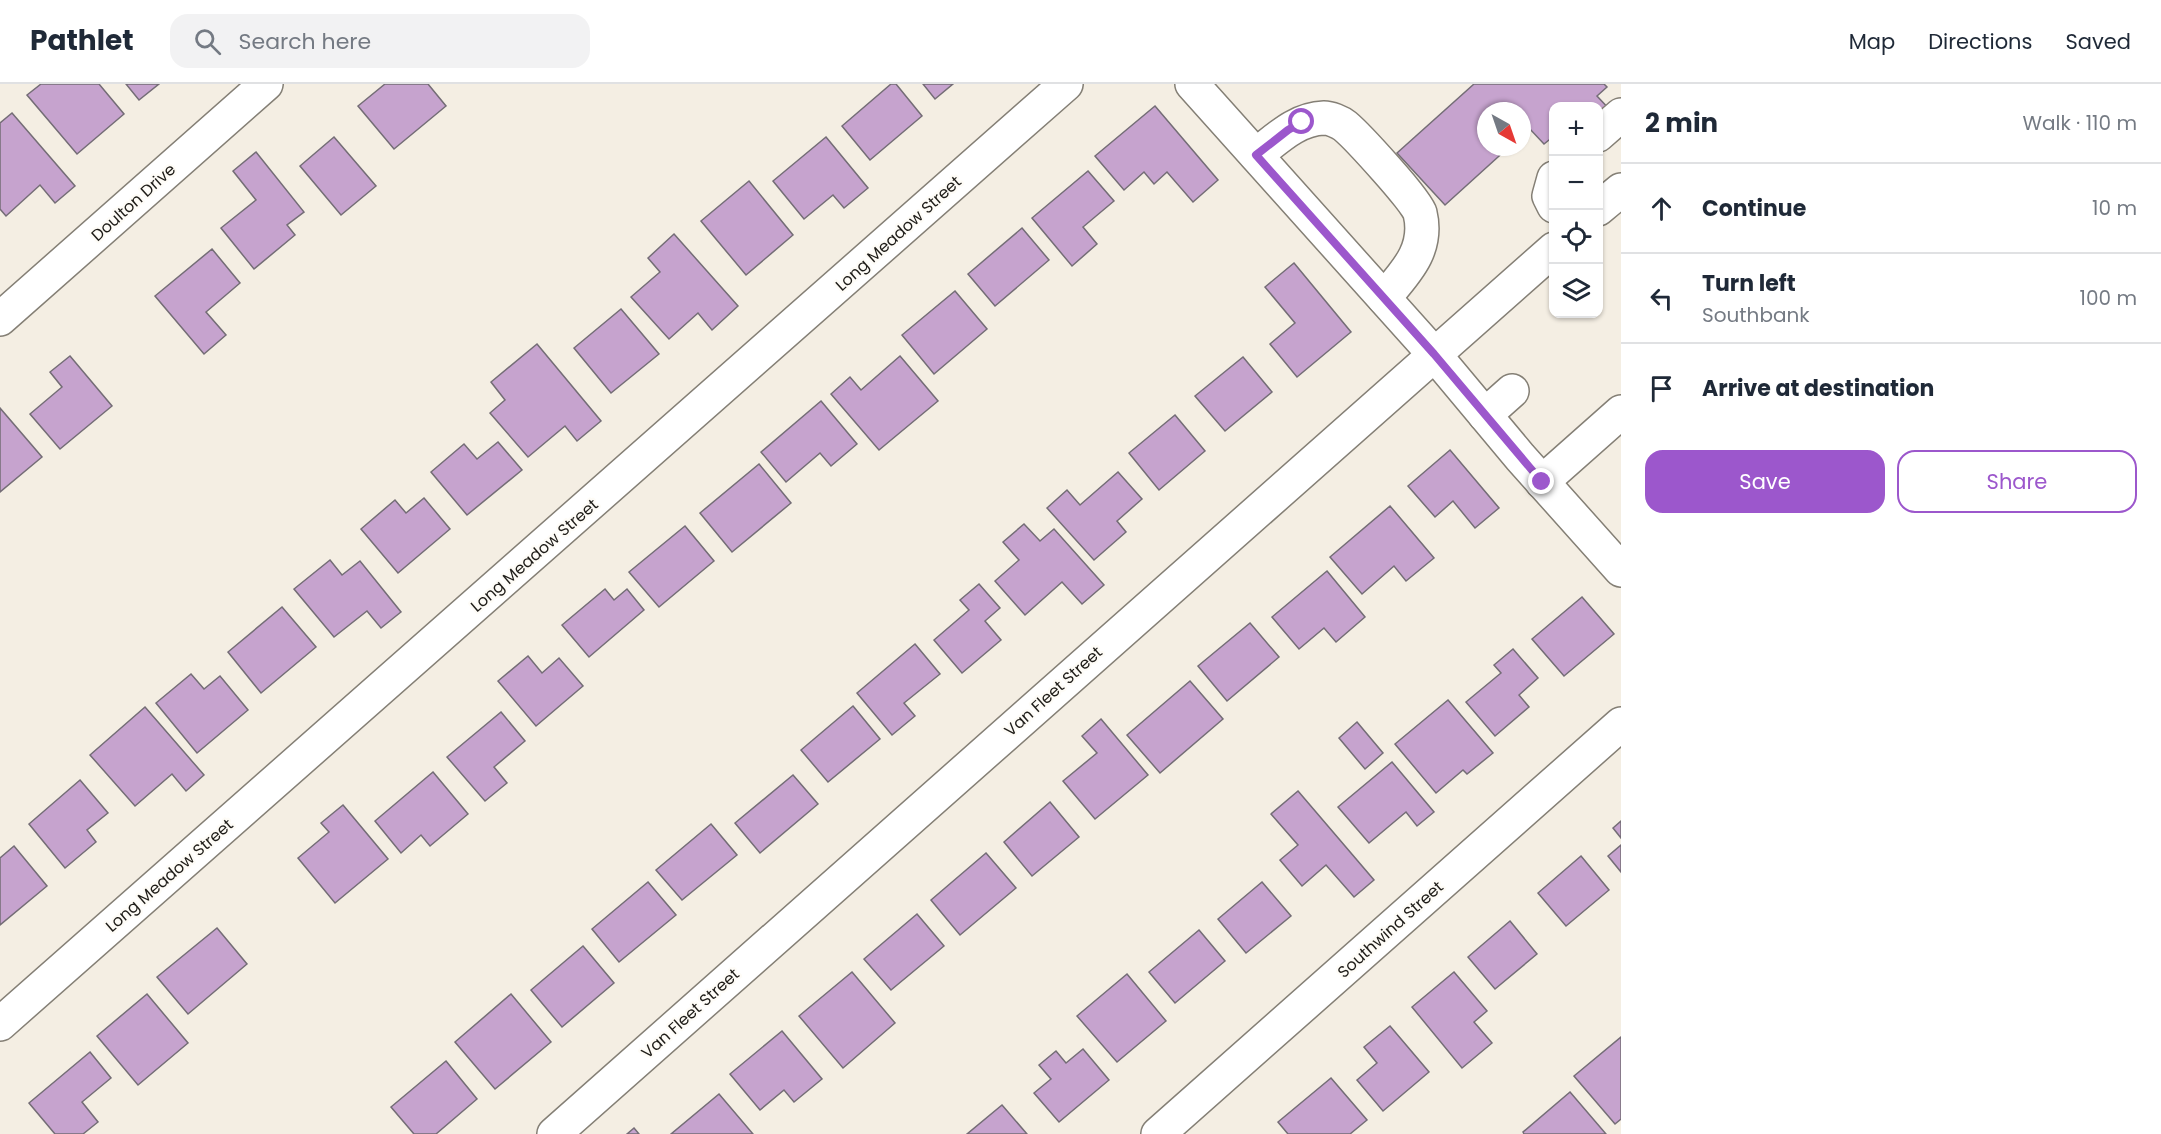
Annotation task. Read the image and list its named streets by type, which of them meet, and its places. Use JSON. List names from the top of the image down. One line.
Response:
{"streets":{"street":["Doulton Drive","Long Meadow Street","Van Fleet Street","Southwind Street"]},"north":"bottom right","page":{"header":"Pathlet","search":"Search here","nav":["Map","Directions","Saved"],"heading":["2 min","Walk · 110 m"],"map_buttons":["+","−"],"list":[["Continue","10 m"],["Turn left","Southbank","100 m"],"Arrive at destination"],"buttons":["Save","Share"]}}
